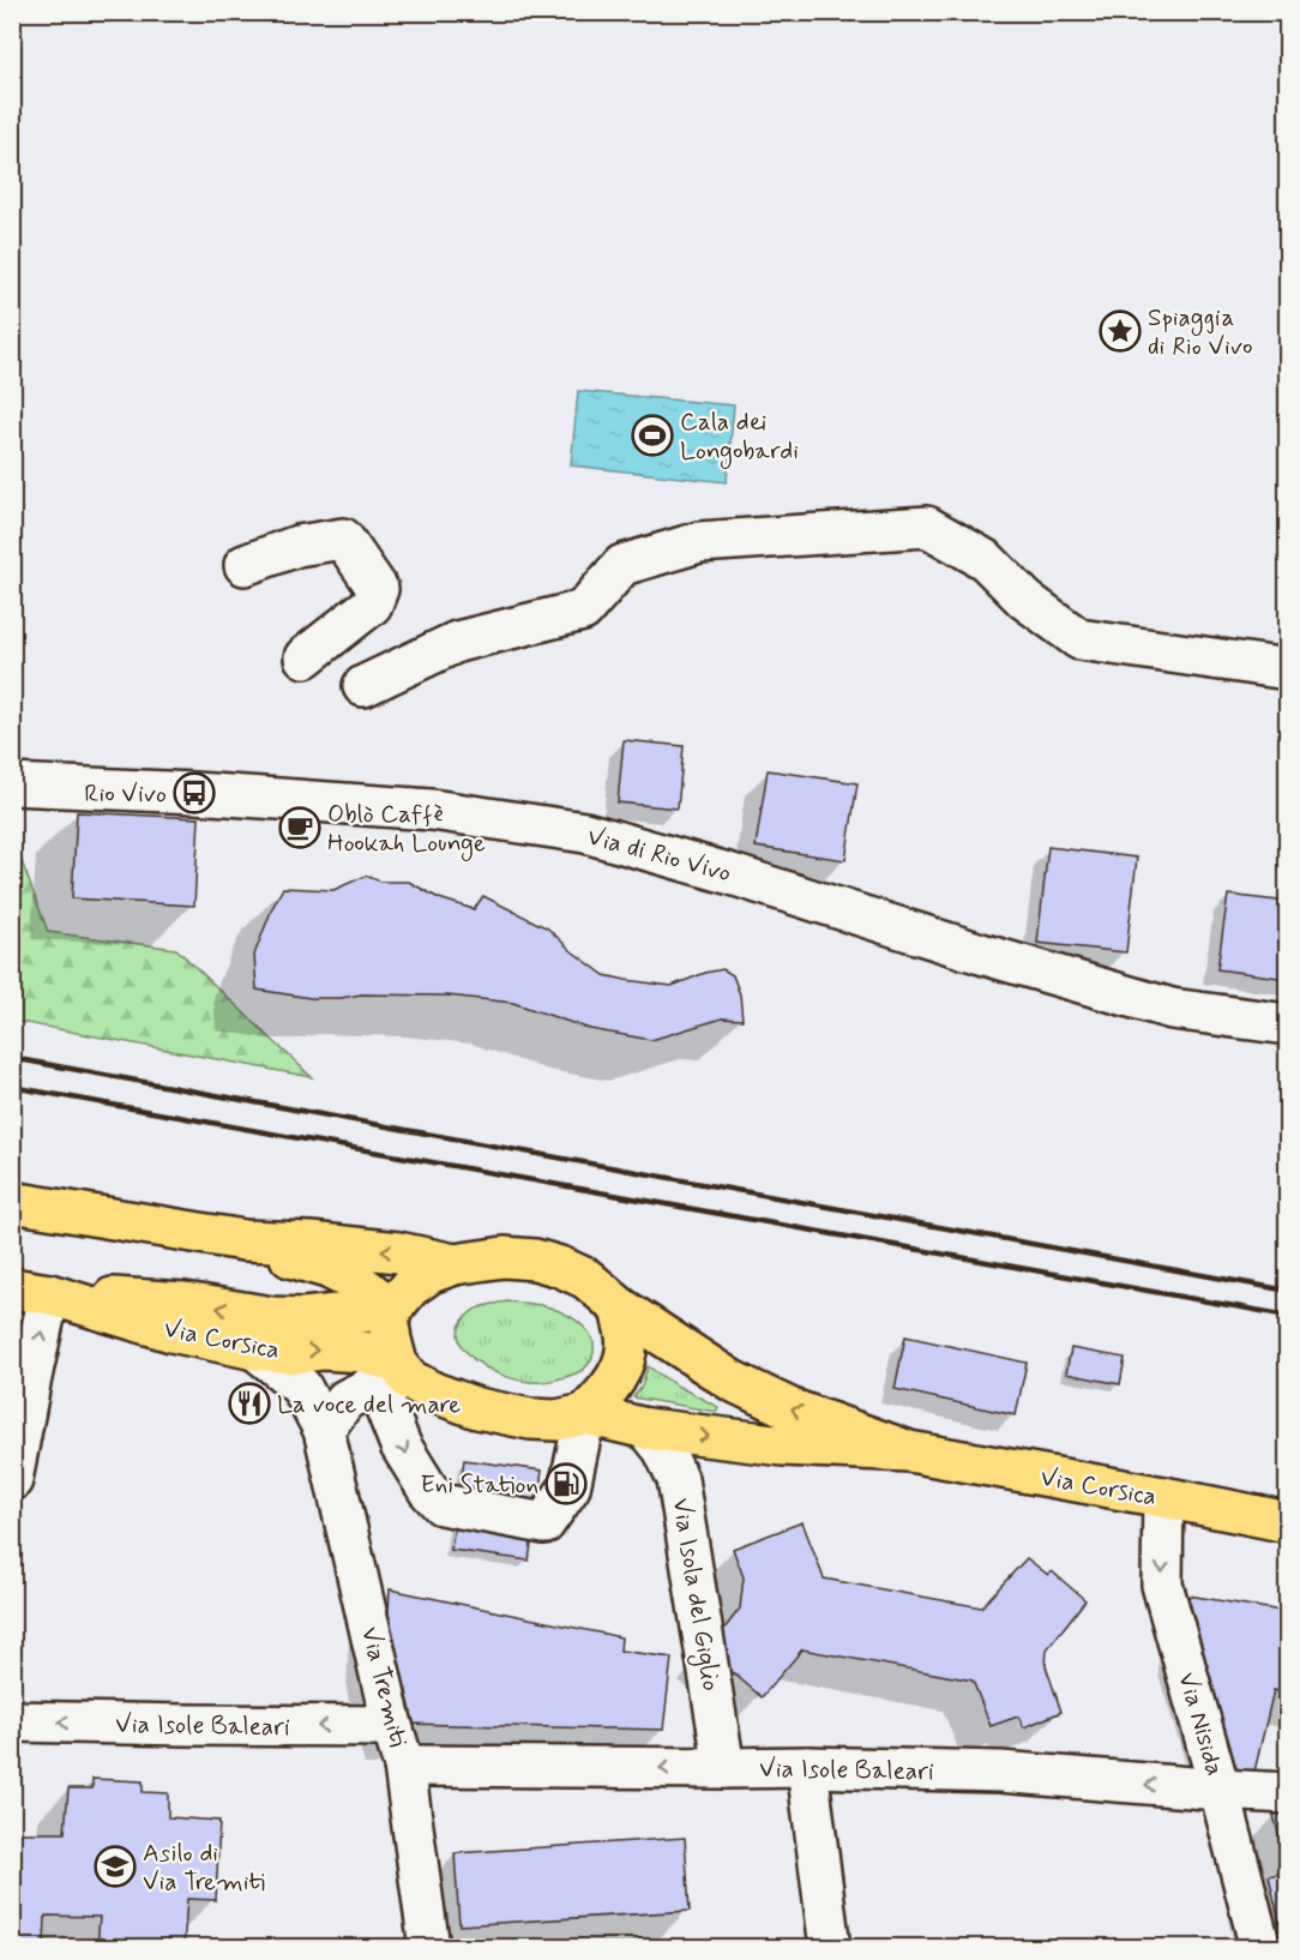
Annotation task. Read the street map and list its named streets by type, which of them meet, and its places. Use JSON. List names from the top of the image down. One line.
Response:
{"streets":{"main road":["Via Corsica"],"street":["Via di Rio Vivo","Via Isola del Giglio","Via Tremiti","Via Nisida","Via Isole Baleari"]},"crossings":[["Via Corsica","Via Isola del Giglio"],["Via Corsica","Via Tremiti"],["Via Corsica","Via Nisida"],["Via Isola del Giglio","Via Isole Baleari"],["Via Tremiti","Via Isole Baleari"],["Via Nisida","Via Isole Baleari"]],"one_way":["Via Nisida","Via Isole Baleari"],"places":{"place":["Spiaggia di Rio Vivo"],"sports":["Cala dei Longobardi"],"bus stop":["Rio Vivo"],"cafe":["Oblò Caffè Hookah Lounge"],"restaurant":["La voce del mare"],"fuel station":["Eni Station"],"school or university":["Asilo di Via Tremiti"]}}
